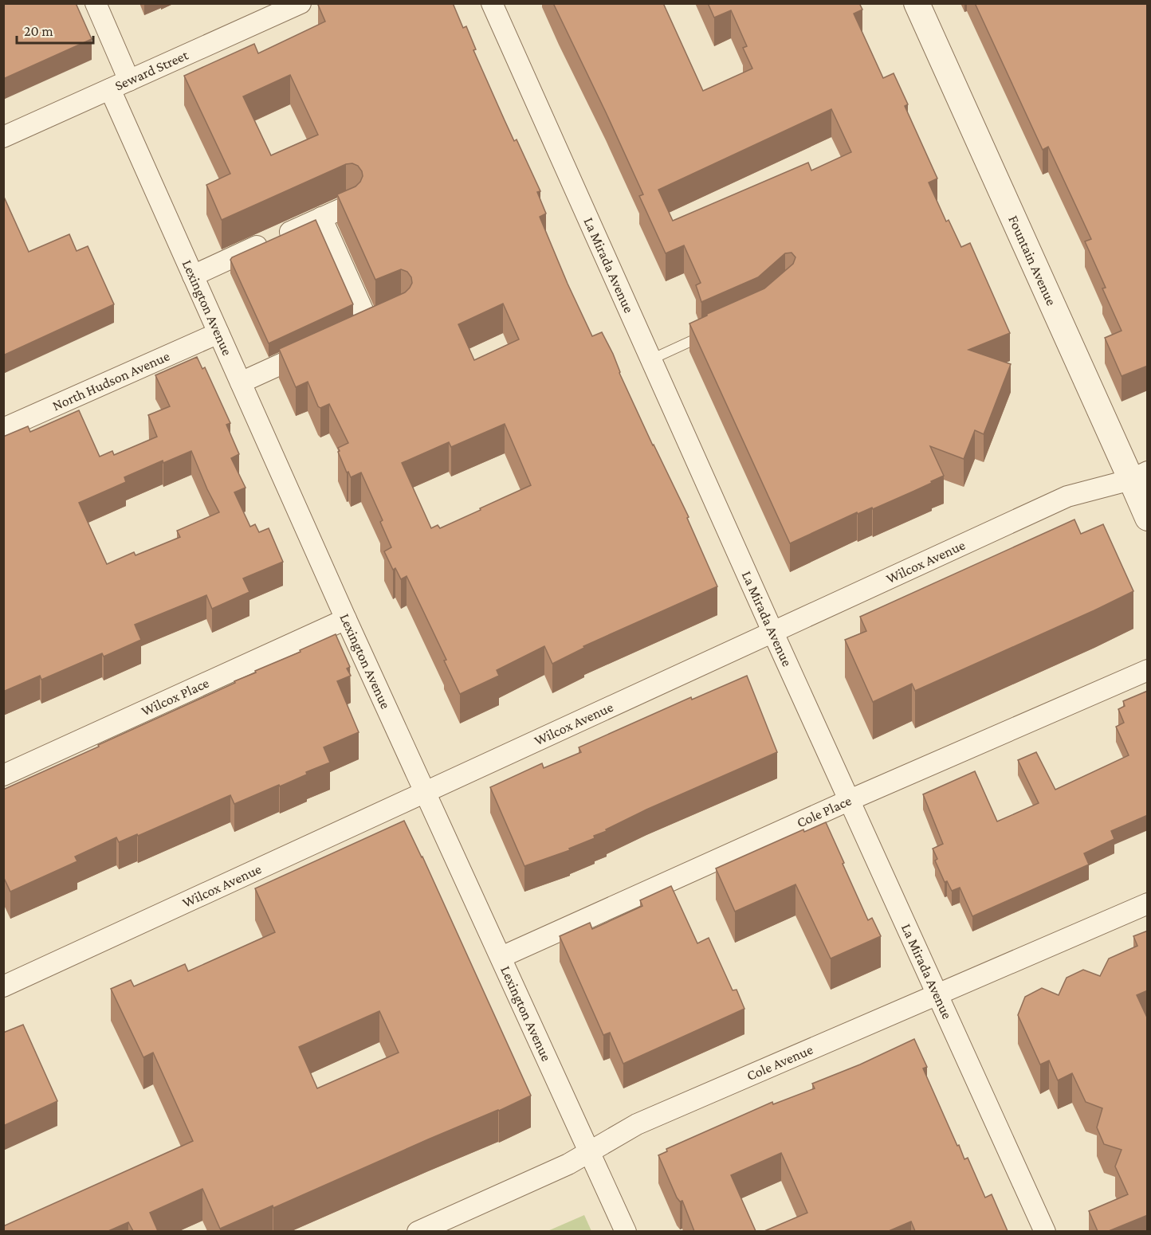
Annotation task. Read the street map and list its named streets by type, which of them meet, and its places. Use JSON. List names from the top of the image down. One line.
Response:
{"streets":{"street":["Seward Street","Fountain Avenue","La Mirada Avenue","Lexington Avenue","North Hudson Avenue","Wilcox Avenue","Wilcox Place","Cole Place","Cole Avenue"]},"crossings":[["Seward Street","Lexington Avenue"],["Fountain Avenue","Wilcox Avenue"],["La Mirada Avenue","Wilcox Avenue"],["La Mirada Avenue","Cole Place"],["La Mirada Avenue","Cole Avenue"],["Lexington Avenue","North Hudson Avenue"],["Lexington Avenue","Wilcox Avenue"],["Lexington Avenue","Wilcox Place"],["Lexington Avenue","Cole Place"],["Lexington Avenue","Cole Avenue"]],"scale_bar":"20 m"}
